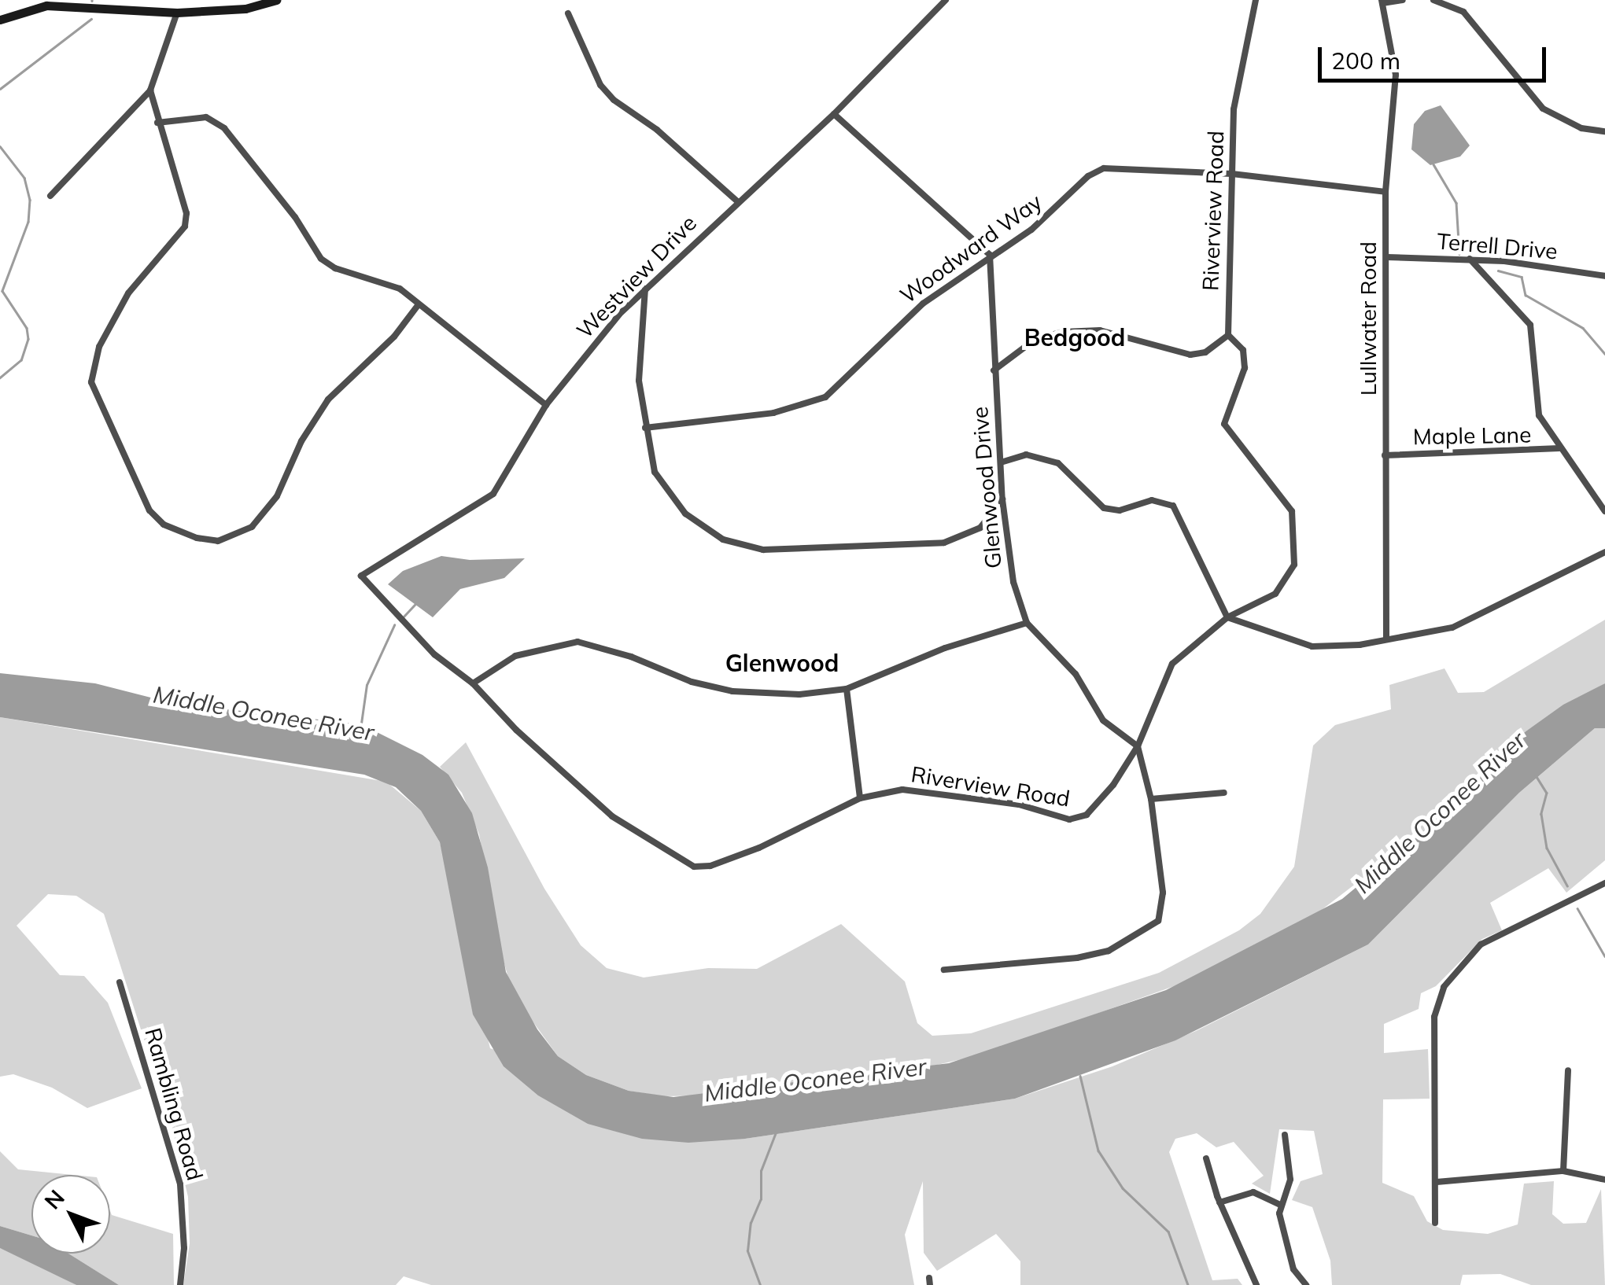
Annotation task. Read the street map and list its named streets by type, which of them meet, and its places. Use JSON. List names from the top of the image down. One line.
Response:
{"streets":{"street":["Riverview Road","Terrell Drive","Woodward Way","Westview Drive","Lullwater Road","Maple Lane","Glenwood Drive","Rambling Road"]},"crossings":[["Riverview Road","Woodward Way"],["Riverview Road","Westview Drive"],["Terrell Drive","Lullwater Road"],["Woodward Way","Lullwater Road"],["Woodward Way","Glenwood Drive"],["Lullwater Road","Maple Lane"]],"districts":["Bedgood","Glenwood"],"water":["Middle Oconee River"],"scale_bar":"200 m","north":"top left"}
